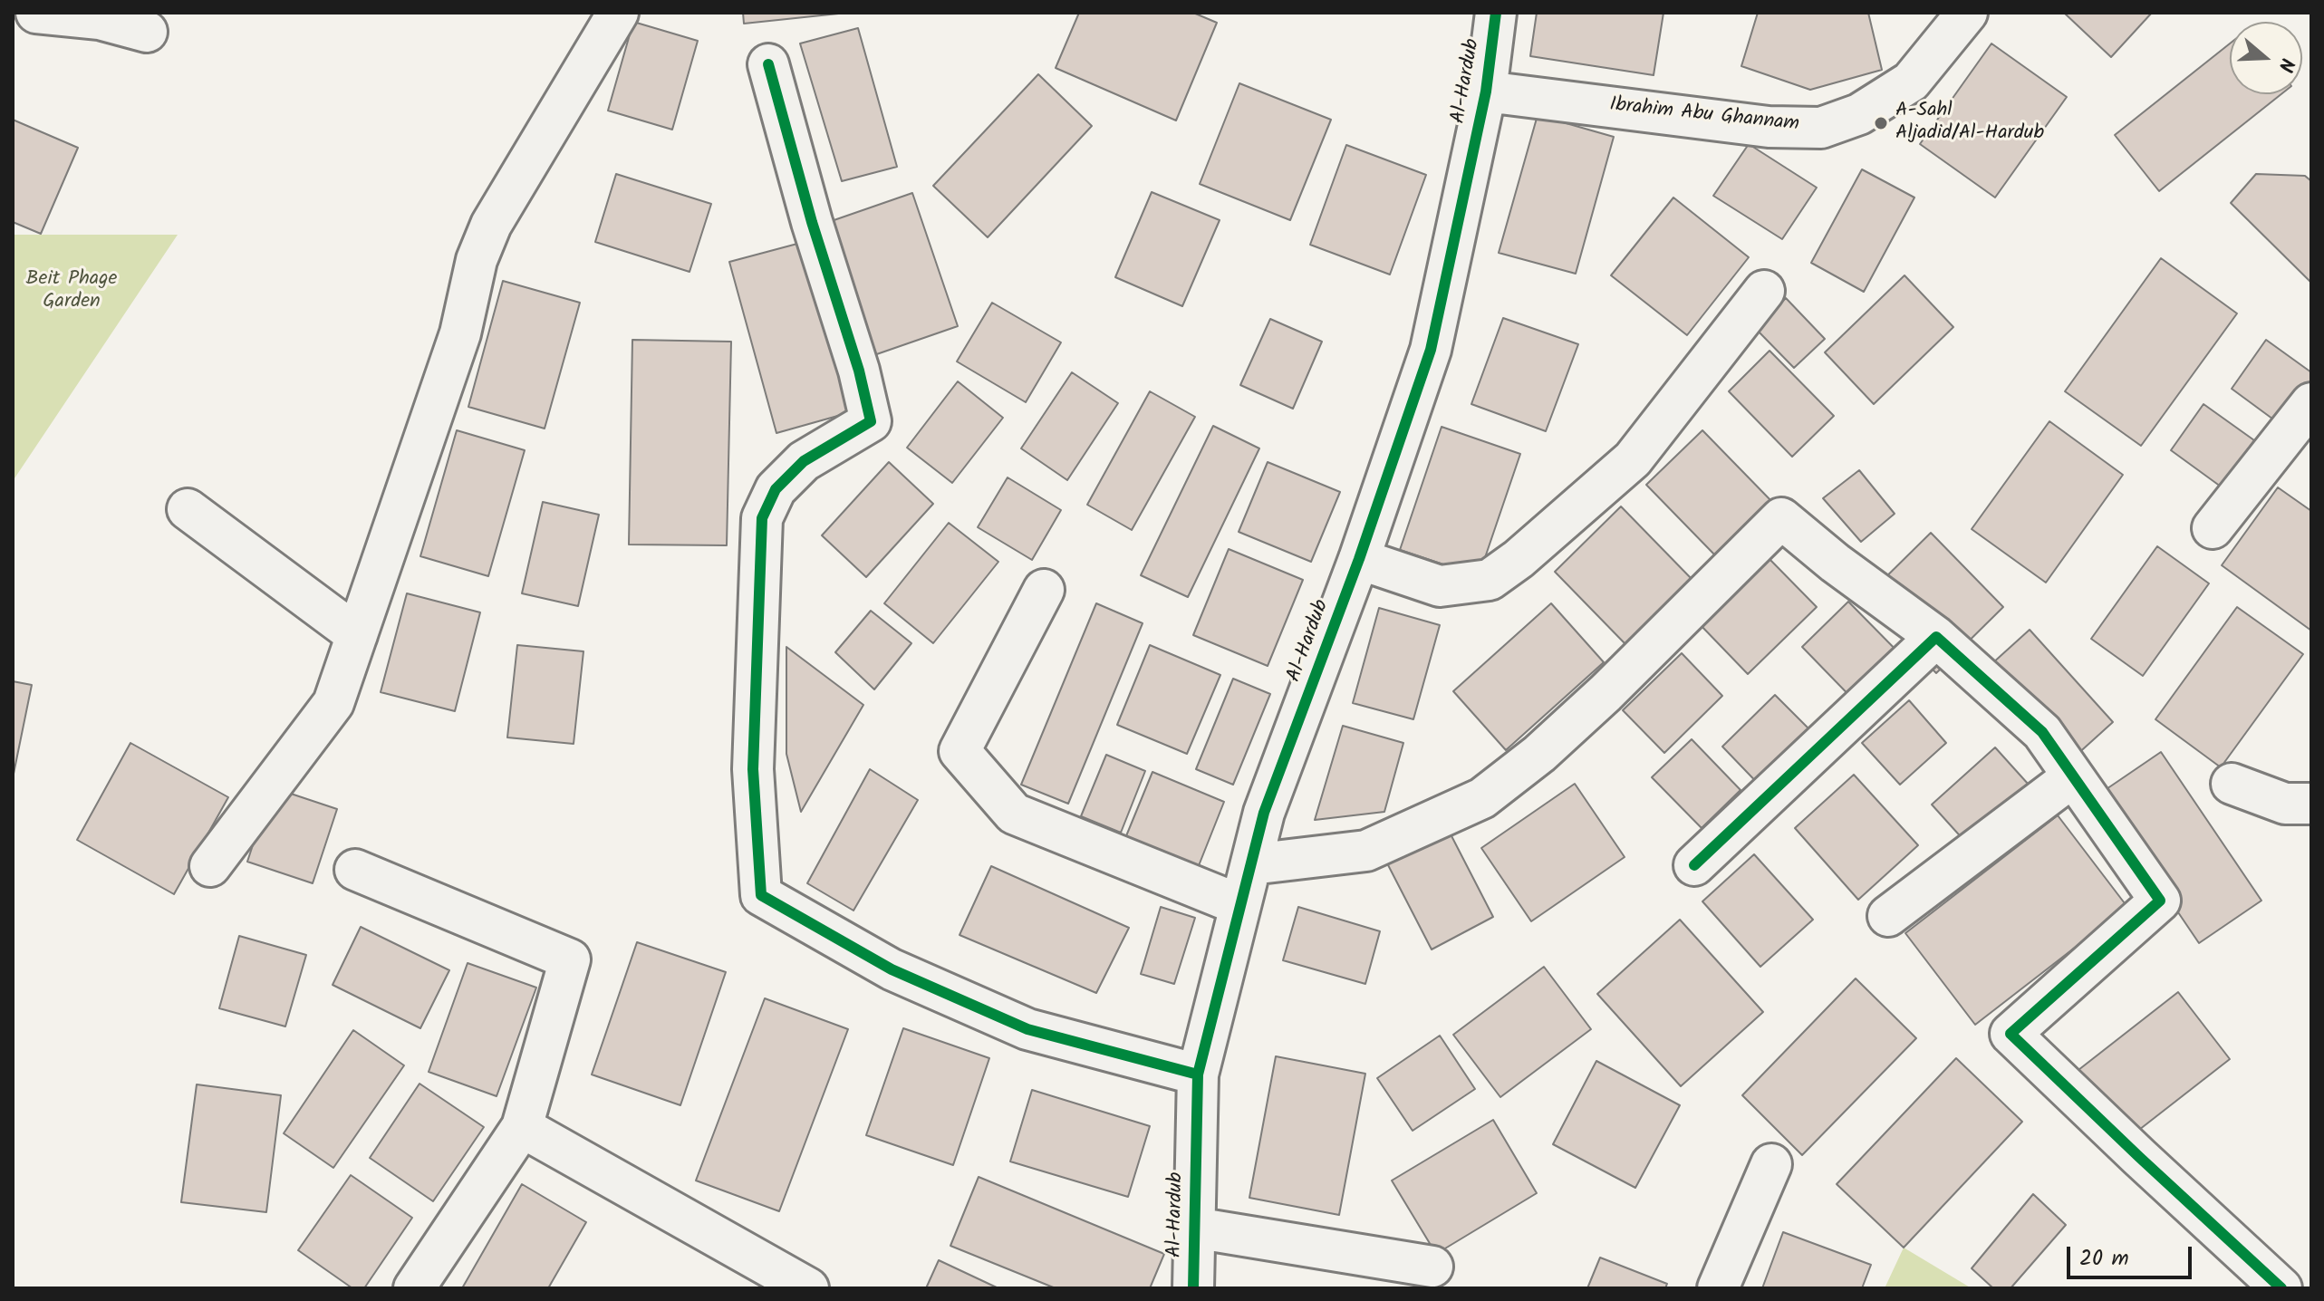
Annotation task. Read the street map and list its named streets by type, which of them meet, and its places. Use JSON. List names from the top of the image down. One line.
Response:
{"streets":{"street":["Al-Hardub","Ibrahim Abu Ghannam"]},"crossings":[["Al-Hardub","Ibrahim Abu Ghannam"]],"parks":["Beit Phage Garden"],"places":["A-Sahl Aljadid/Al-Hardub"],"scale_bar":"20 m","north":"right"}
